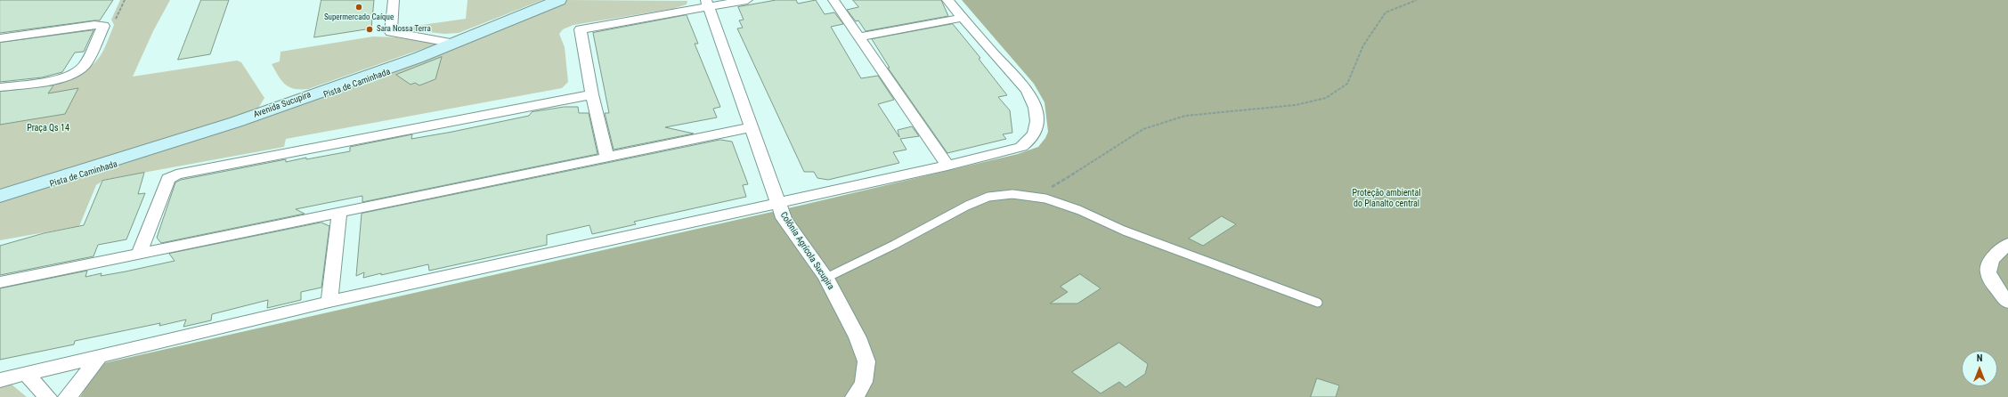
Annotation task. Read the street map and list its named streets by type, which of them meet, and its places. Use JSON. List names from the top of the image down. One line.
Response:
{"streets":{"street":["Pista de Caminhada","Avenida Sucupira","Colônia Agrícola Sucupira"]},"parks":["Praça Qs 14","Proteção ambiental do Planalto central"],"places":["Supermercado Caíque","Sara Nossa Terra"],"north":"top"}
